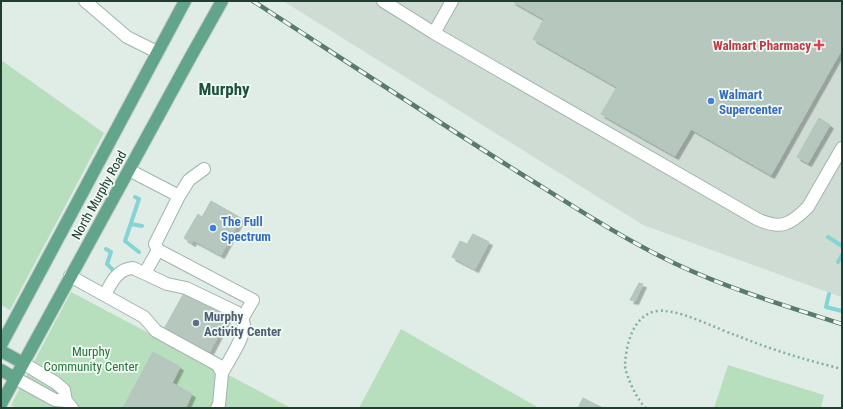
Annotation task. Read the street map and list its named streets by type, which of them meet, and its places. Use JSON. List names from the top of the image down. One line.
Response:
{"streets":{"main road":["North Murphy Road"]},"districts":["Murphy"],"parks":["Murphy Community Center"],"places":{"health":["Walmart Pharmacy"],"other":["Walmart Supercenter","The Full Spectrum","Murphy Activity Center"]}}
